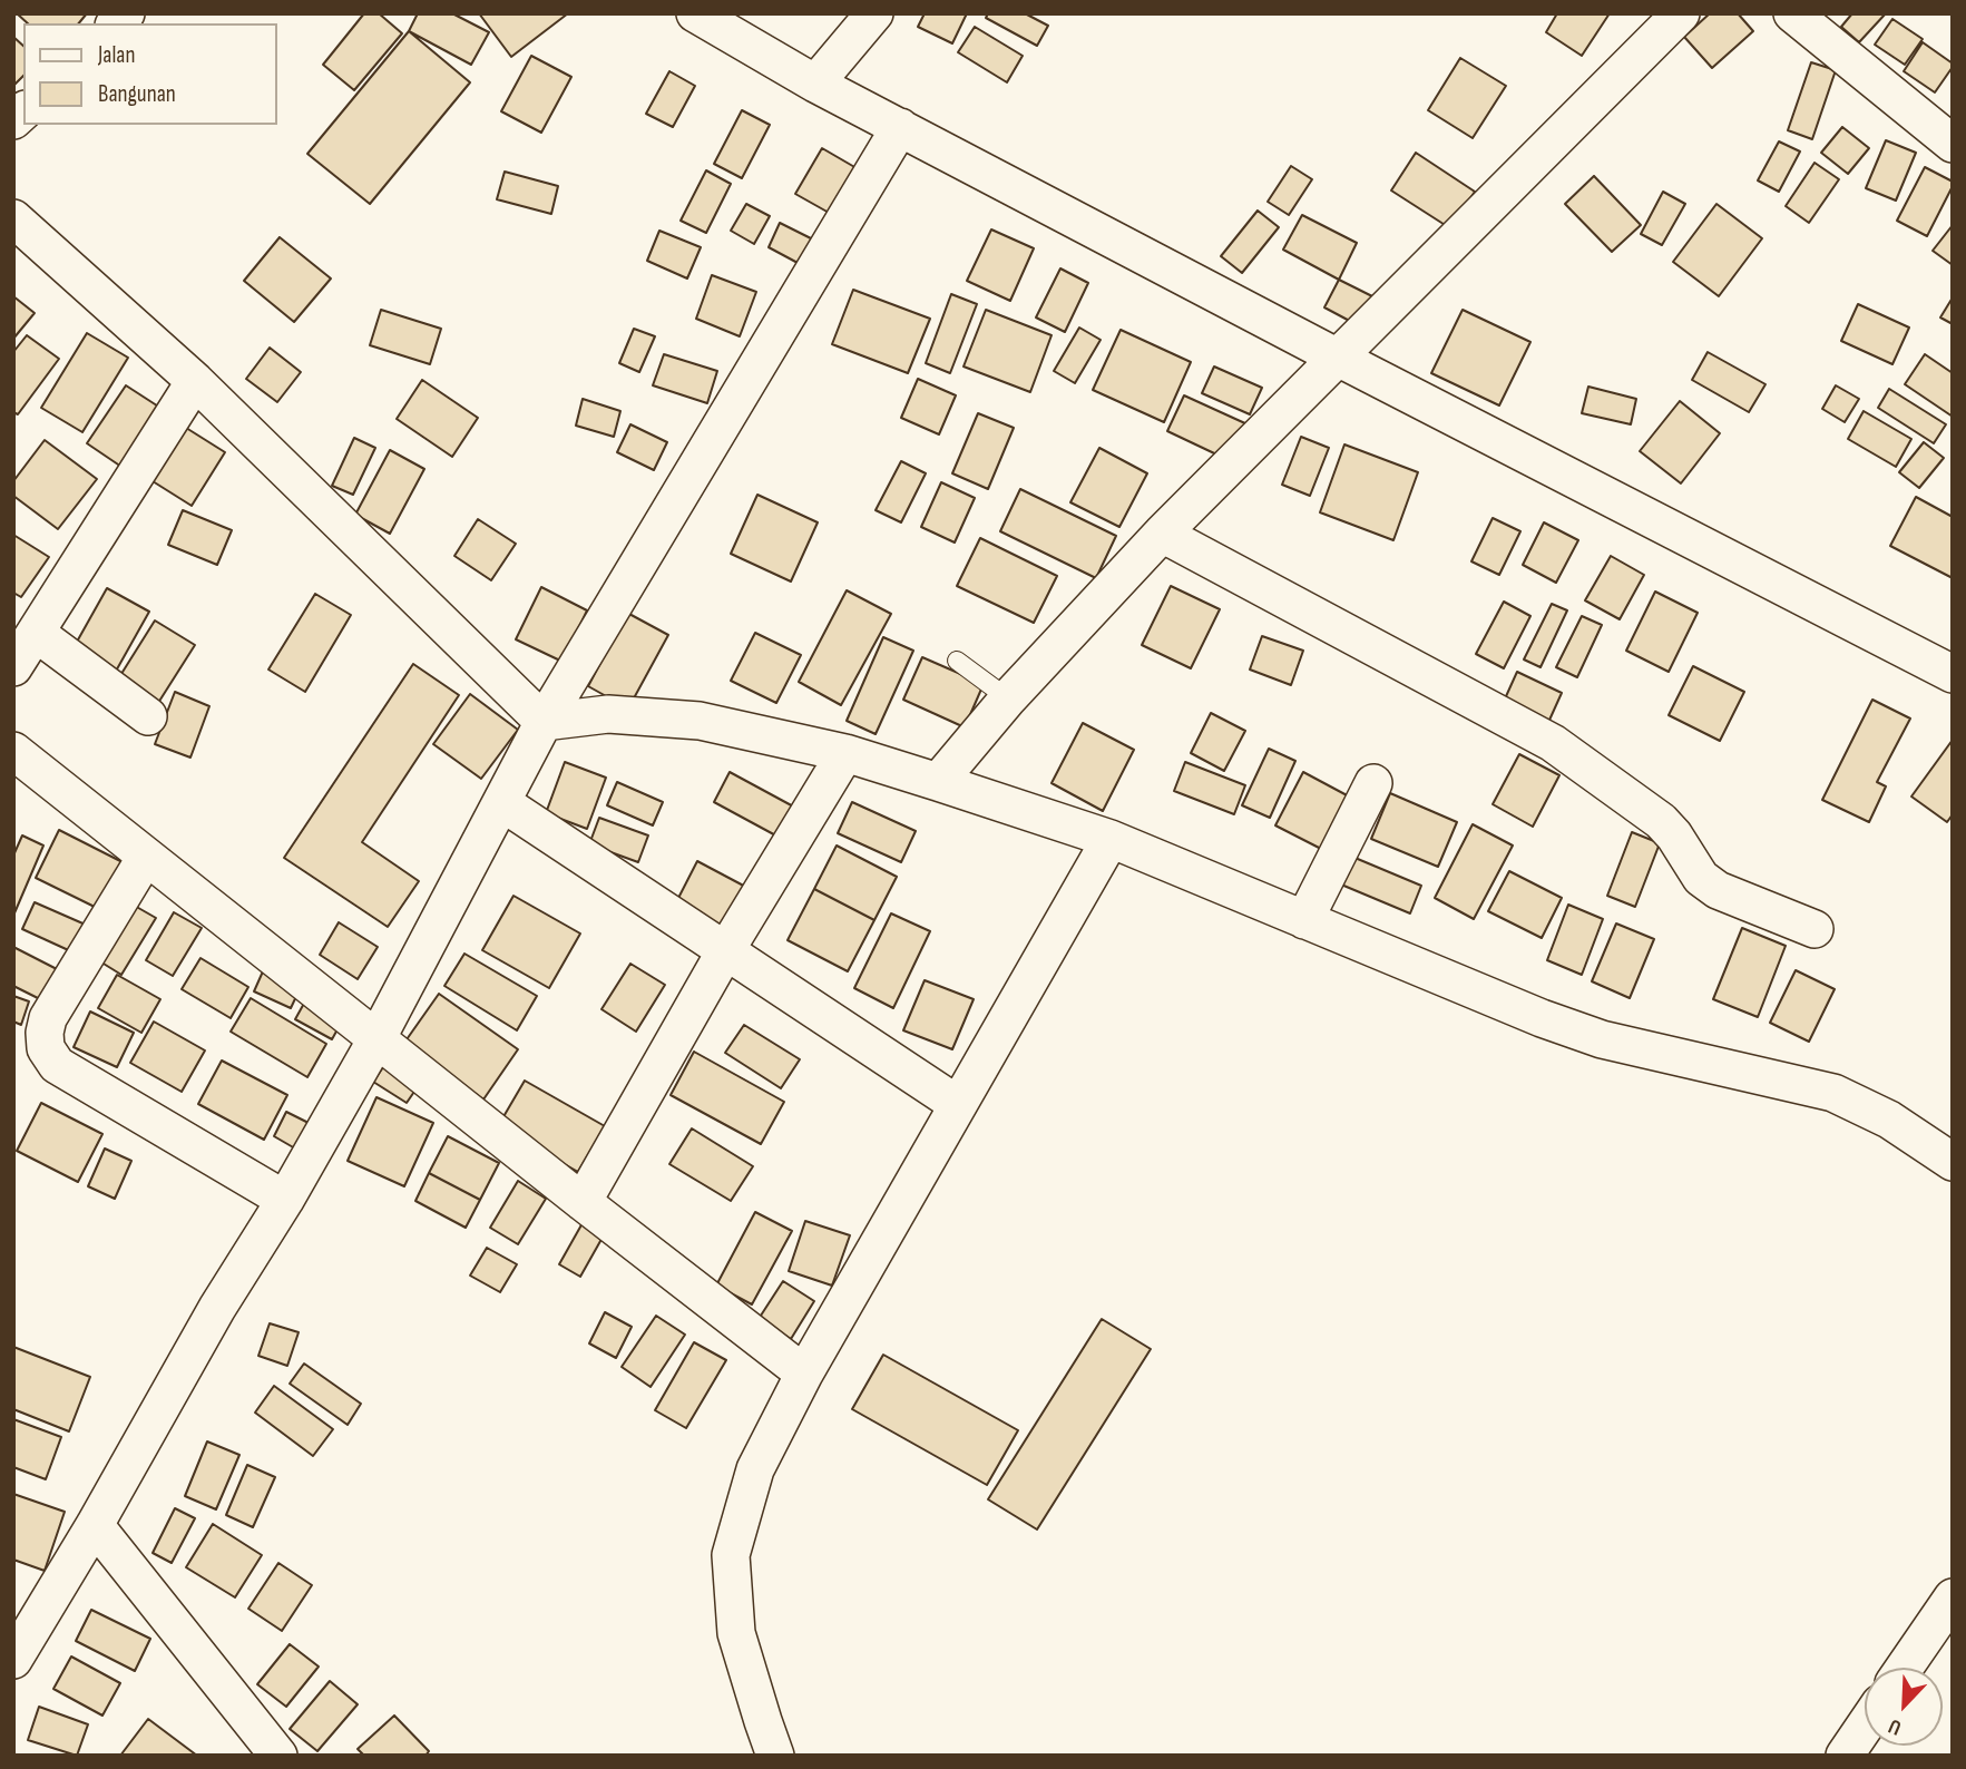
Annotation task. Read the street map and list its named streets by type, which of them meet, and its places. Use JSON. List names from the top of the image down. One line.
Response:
{"legend":["Jalan","Bangunan"],"north":"bottom left"}
